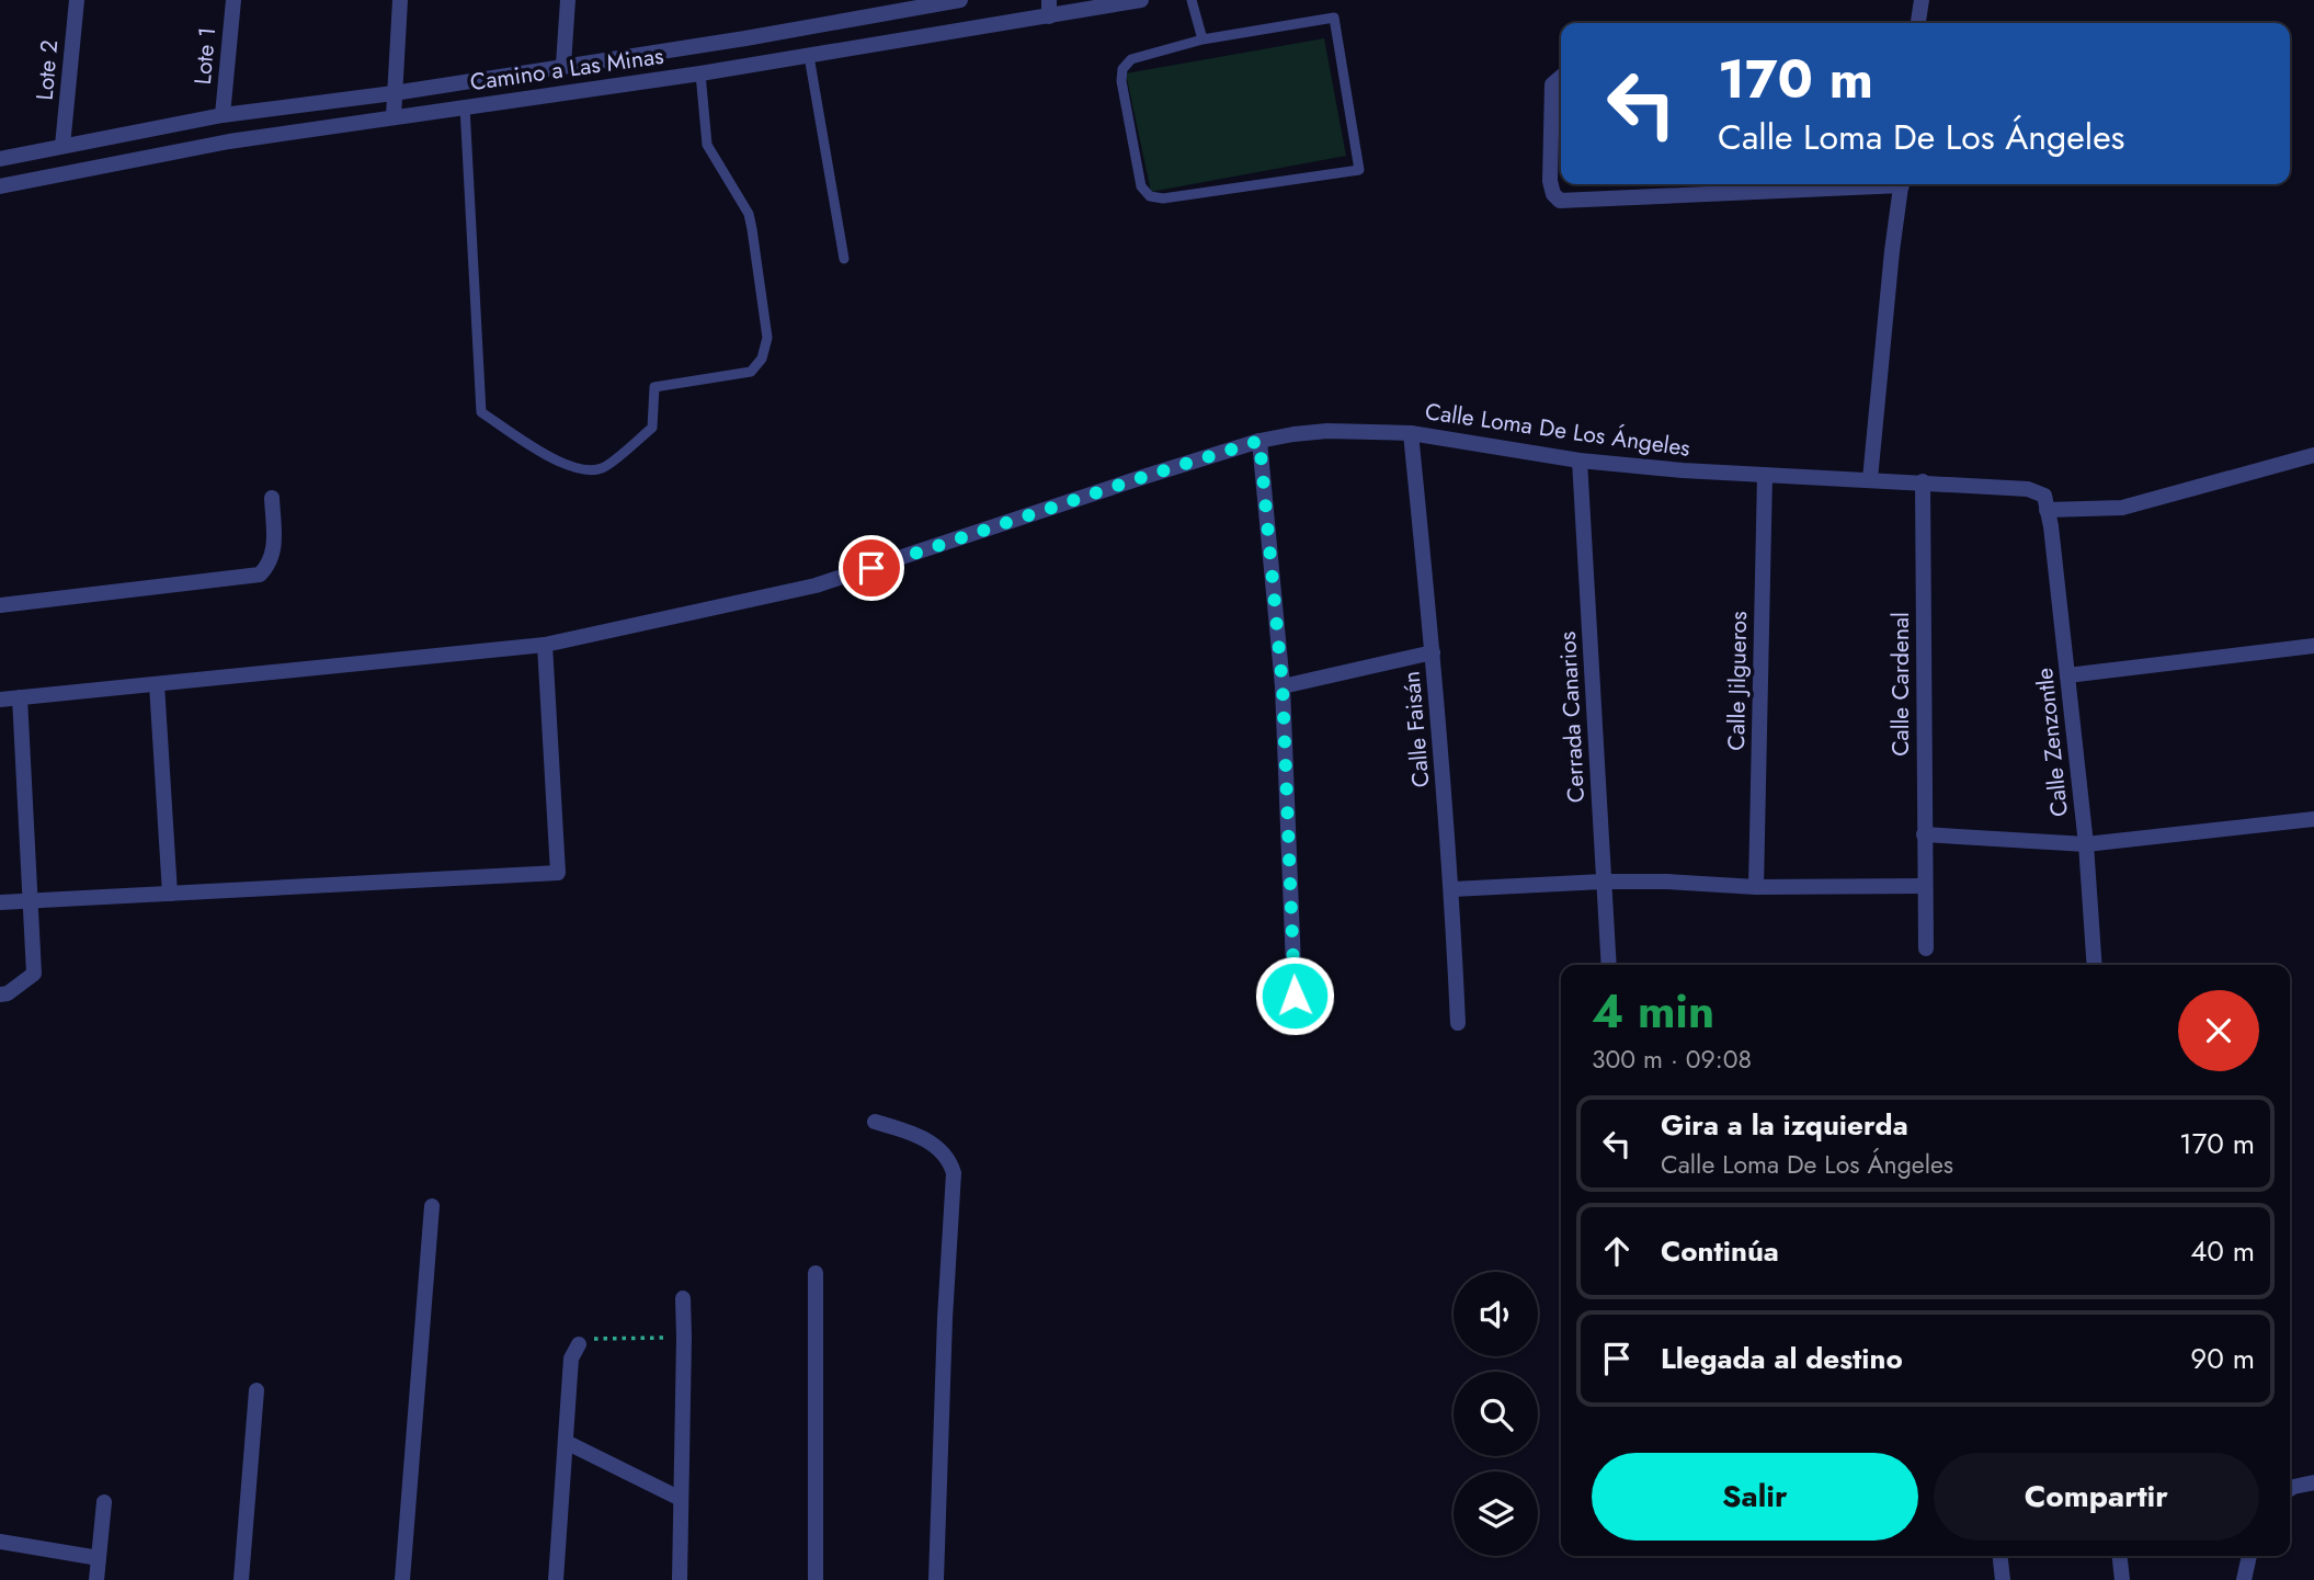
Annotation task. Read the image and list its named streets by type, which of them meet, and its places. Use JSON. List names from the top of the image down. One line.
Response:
{"streets":{"street":["Lote 1","Camino a Las Minas","Lote 2","Calle Loma De Los Ángeles","Calle Jilgueros","Calle Cardenal","Cerrada Canarios","Calle Faisán","Calle Zenzontle"]},"crossings":[["Lote 1","Camino a Las Minas"],["Camino a Las Minas","Lote 2"],["Calle Loma De Los Ángeles","Calle Jilgueros"],["Calle Loma De Los Ángeles","Calle Cardenal"],["Calle Loma De Los Ángeles","Cerrada Canarios"],["Calle Loma De Los Ángeles","Calle Faisán"],["Calle Loma De Los Ángeles","Calle Zenzontle"]],"page":{"turn":["170 m","Calle Loma De Los Ángeles"],"heading":["4 min","300 m · 09:08"],"list":[{"name":"Gira a la izquierda","note":"Calle Loma De Los Ángeles","value":"170 m"},{"name":"Continúa","value":"40 m"},{"name":"Llegada al destino","value":"90 m"}],"buttons":["Salir","Compartir"]}}
